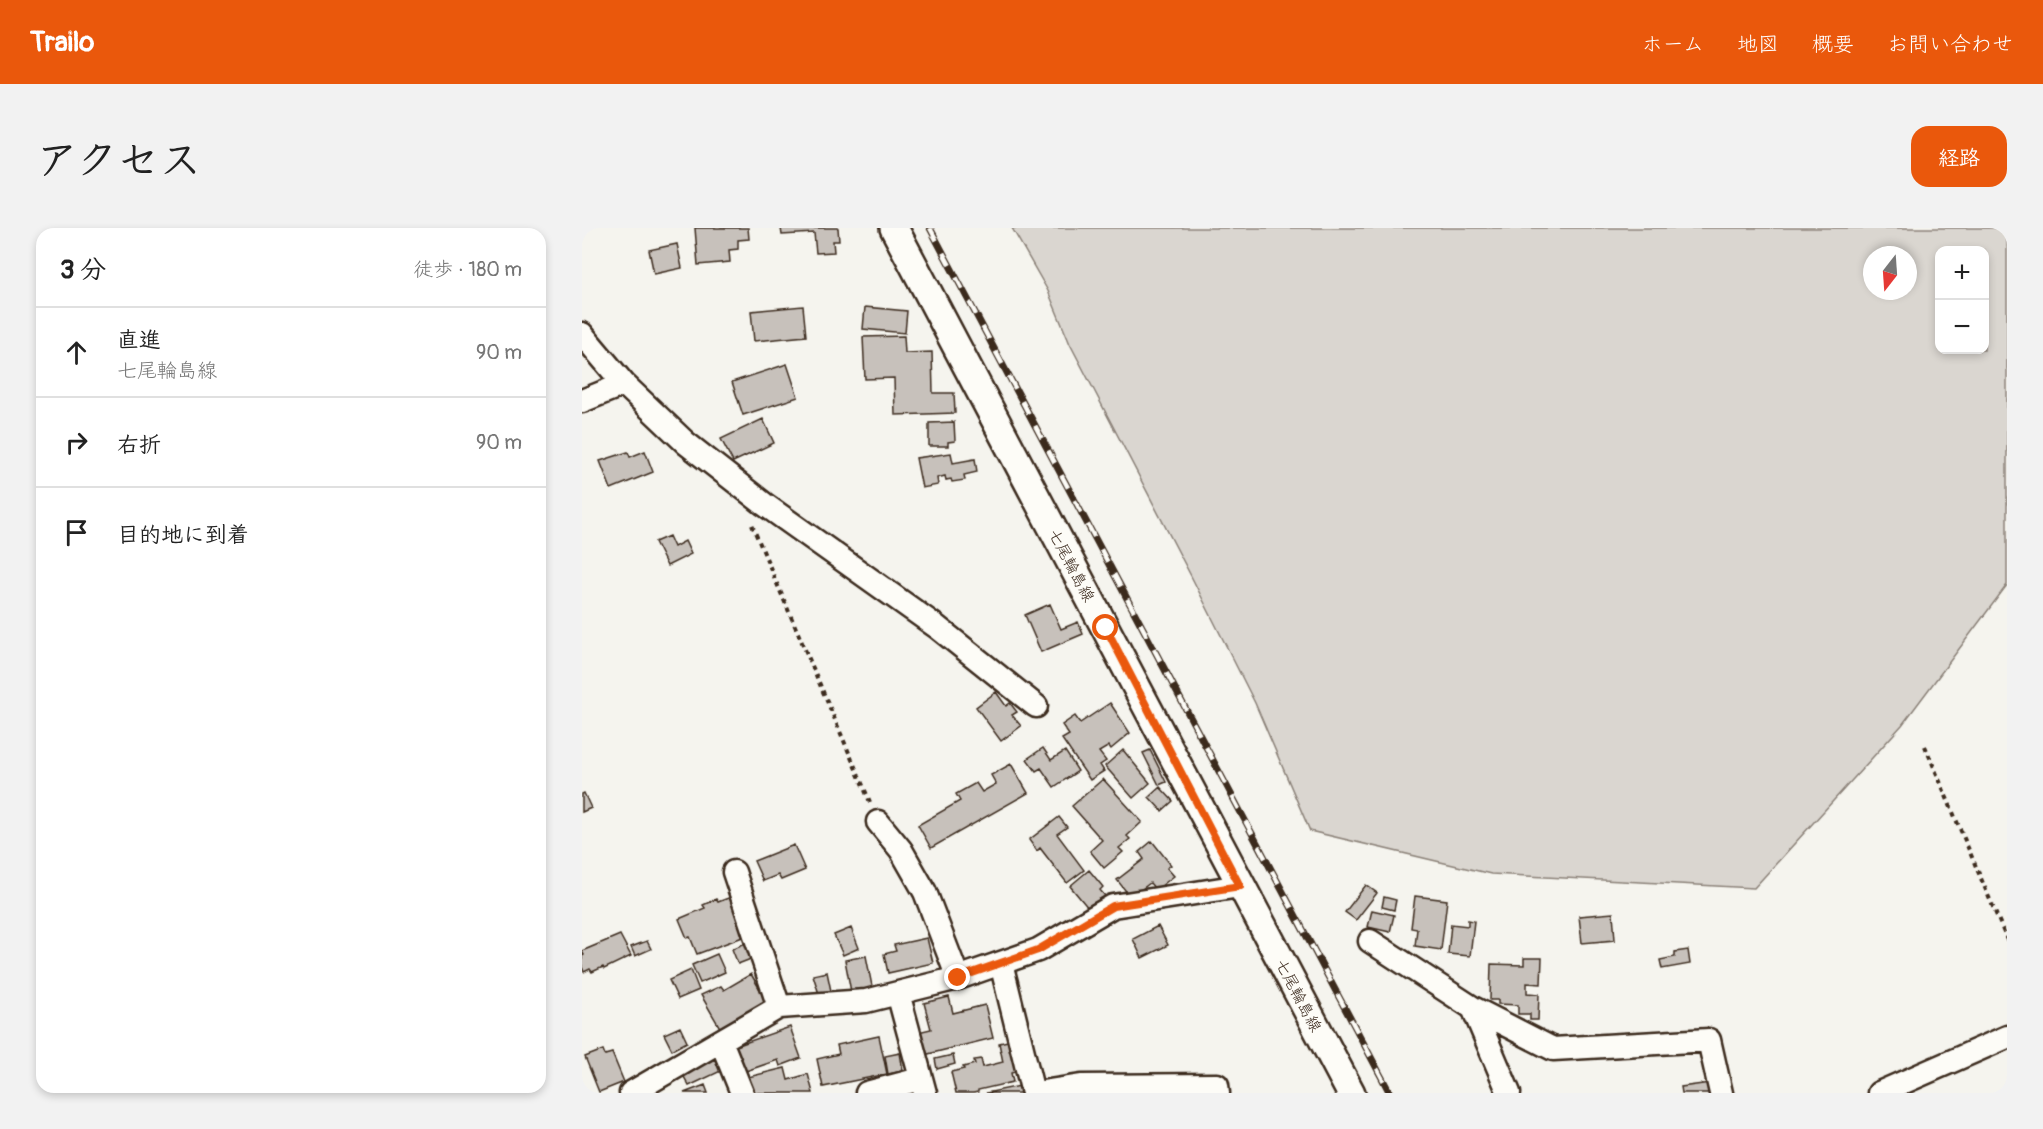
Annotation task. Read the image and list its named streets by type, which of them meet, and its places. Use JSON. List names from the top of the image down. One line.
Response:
{"streets":{"main road":["七尾輪島線"]},"north":"bottom","page":{"header":"Trailo","nav":["ホーム","地図","概要","お問い合わせ"],"title":"アクセス","buttons":"経路","heading":["3 分","徒歩 · 180 m"],"map_buttons":["+","−"],"list":[["直進","七尾輪島線","90 m"],["右折","90 m"],"目的地に到着"]}}
